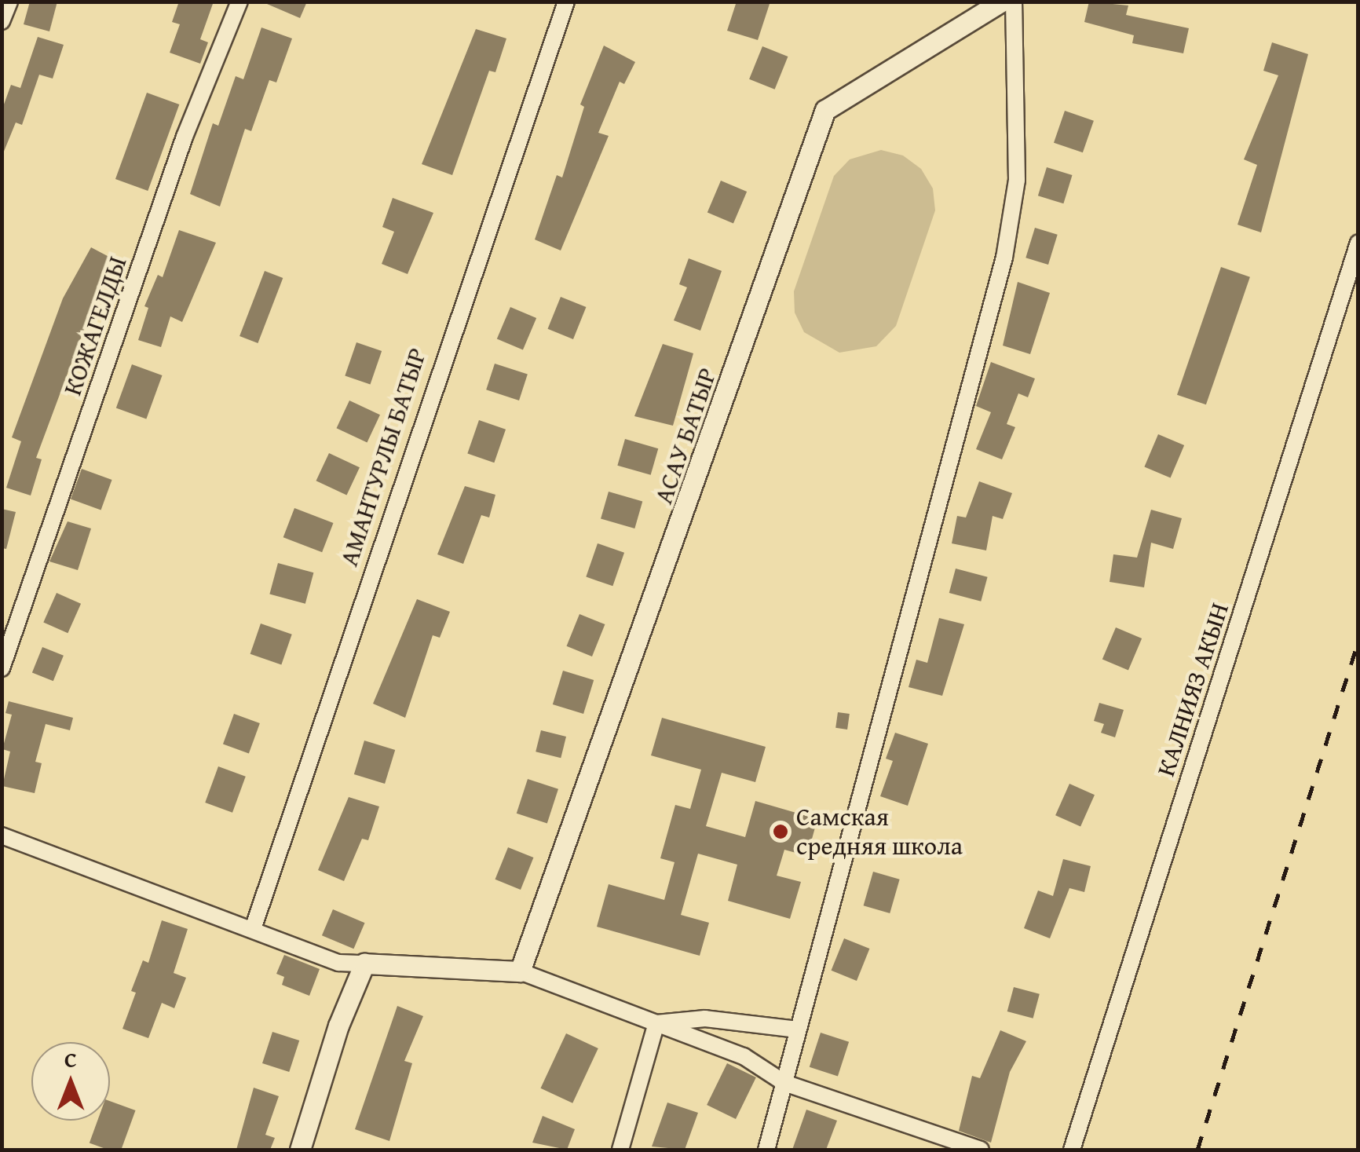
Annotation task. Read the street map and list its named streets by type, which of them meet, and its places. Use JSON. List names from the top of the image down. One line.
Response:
{"streets":{"street":["КОЖАГЕЛДЫ","АСАУ БАТЫР","АМАНТУРЛЫ БАТЫР","КАЛНИЯЗ АКЫН"]},"places":["Самская средняя школа"],"north":"top"}
